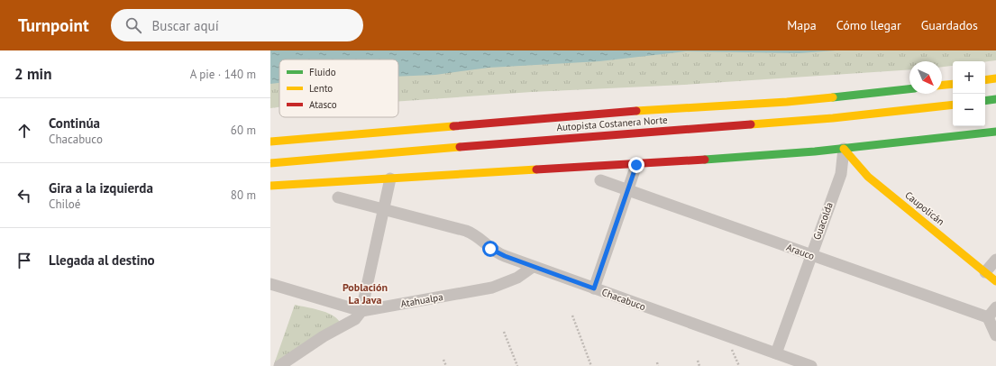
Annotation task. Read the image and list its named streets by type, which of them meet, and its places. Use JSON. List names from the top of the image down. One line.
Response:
{"streets":{"main road":["Autopista Costanera Norte","Caupolicán"],"street":["Guacolda","Arauco","Chacabuco","Atahualpa"]},"crossings":[["Caupolicán","Guacolda"],["Guacolda","Arauco"],["Guacolda","Chacabuco"],["Chacabuco","Atahualpa"]],"districts":["Población La Java"],"legend":["Fluido","Lento","Atasco"],"north":"bottom right","page":{"header":"Turnpoint","search":"Buscar aquí","nav":["Mapa","Cómo llegar","Guardados"],"heading":["2 min","A pie · 140 m"],"map_buttons":["+","−"],"list":[["Continúa","Chacabuco","60 m"],["Gira a la izquierda","Chiloé","80 m"],"Llegada al destino"]}}
